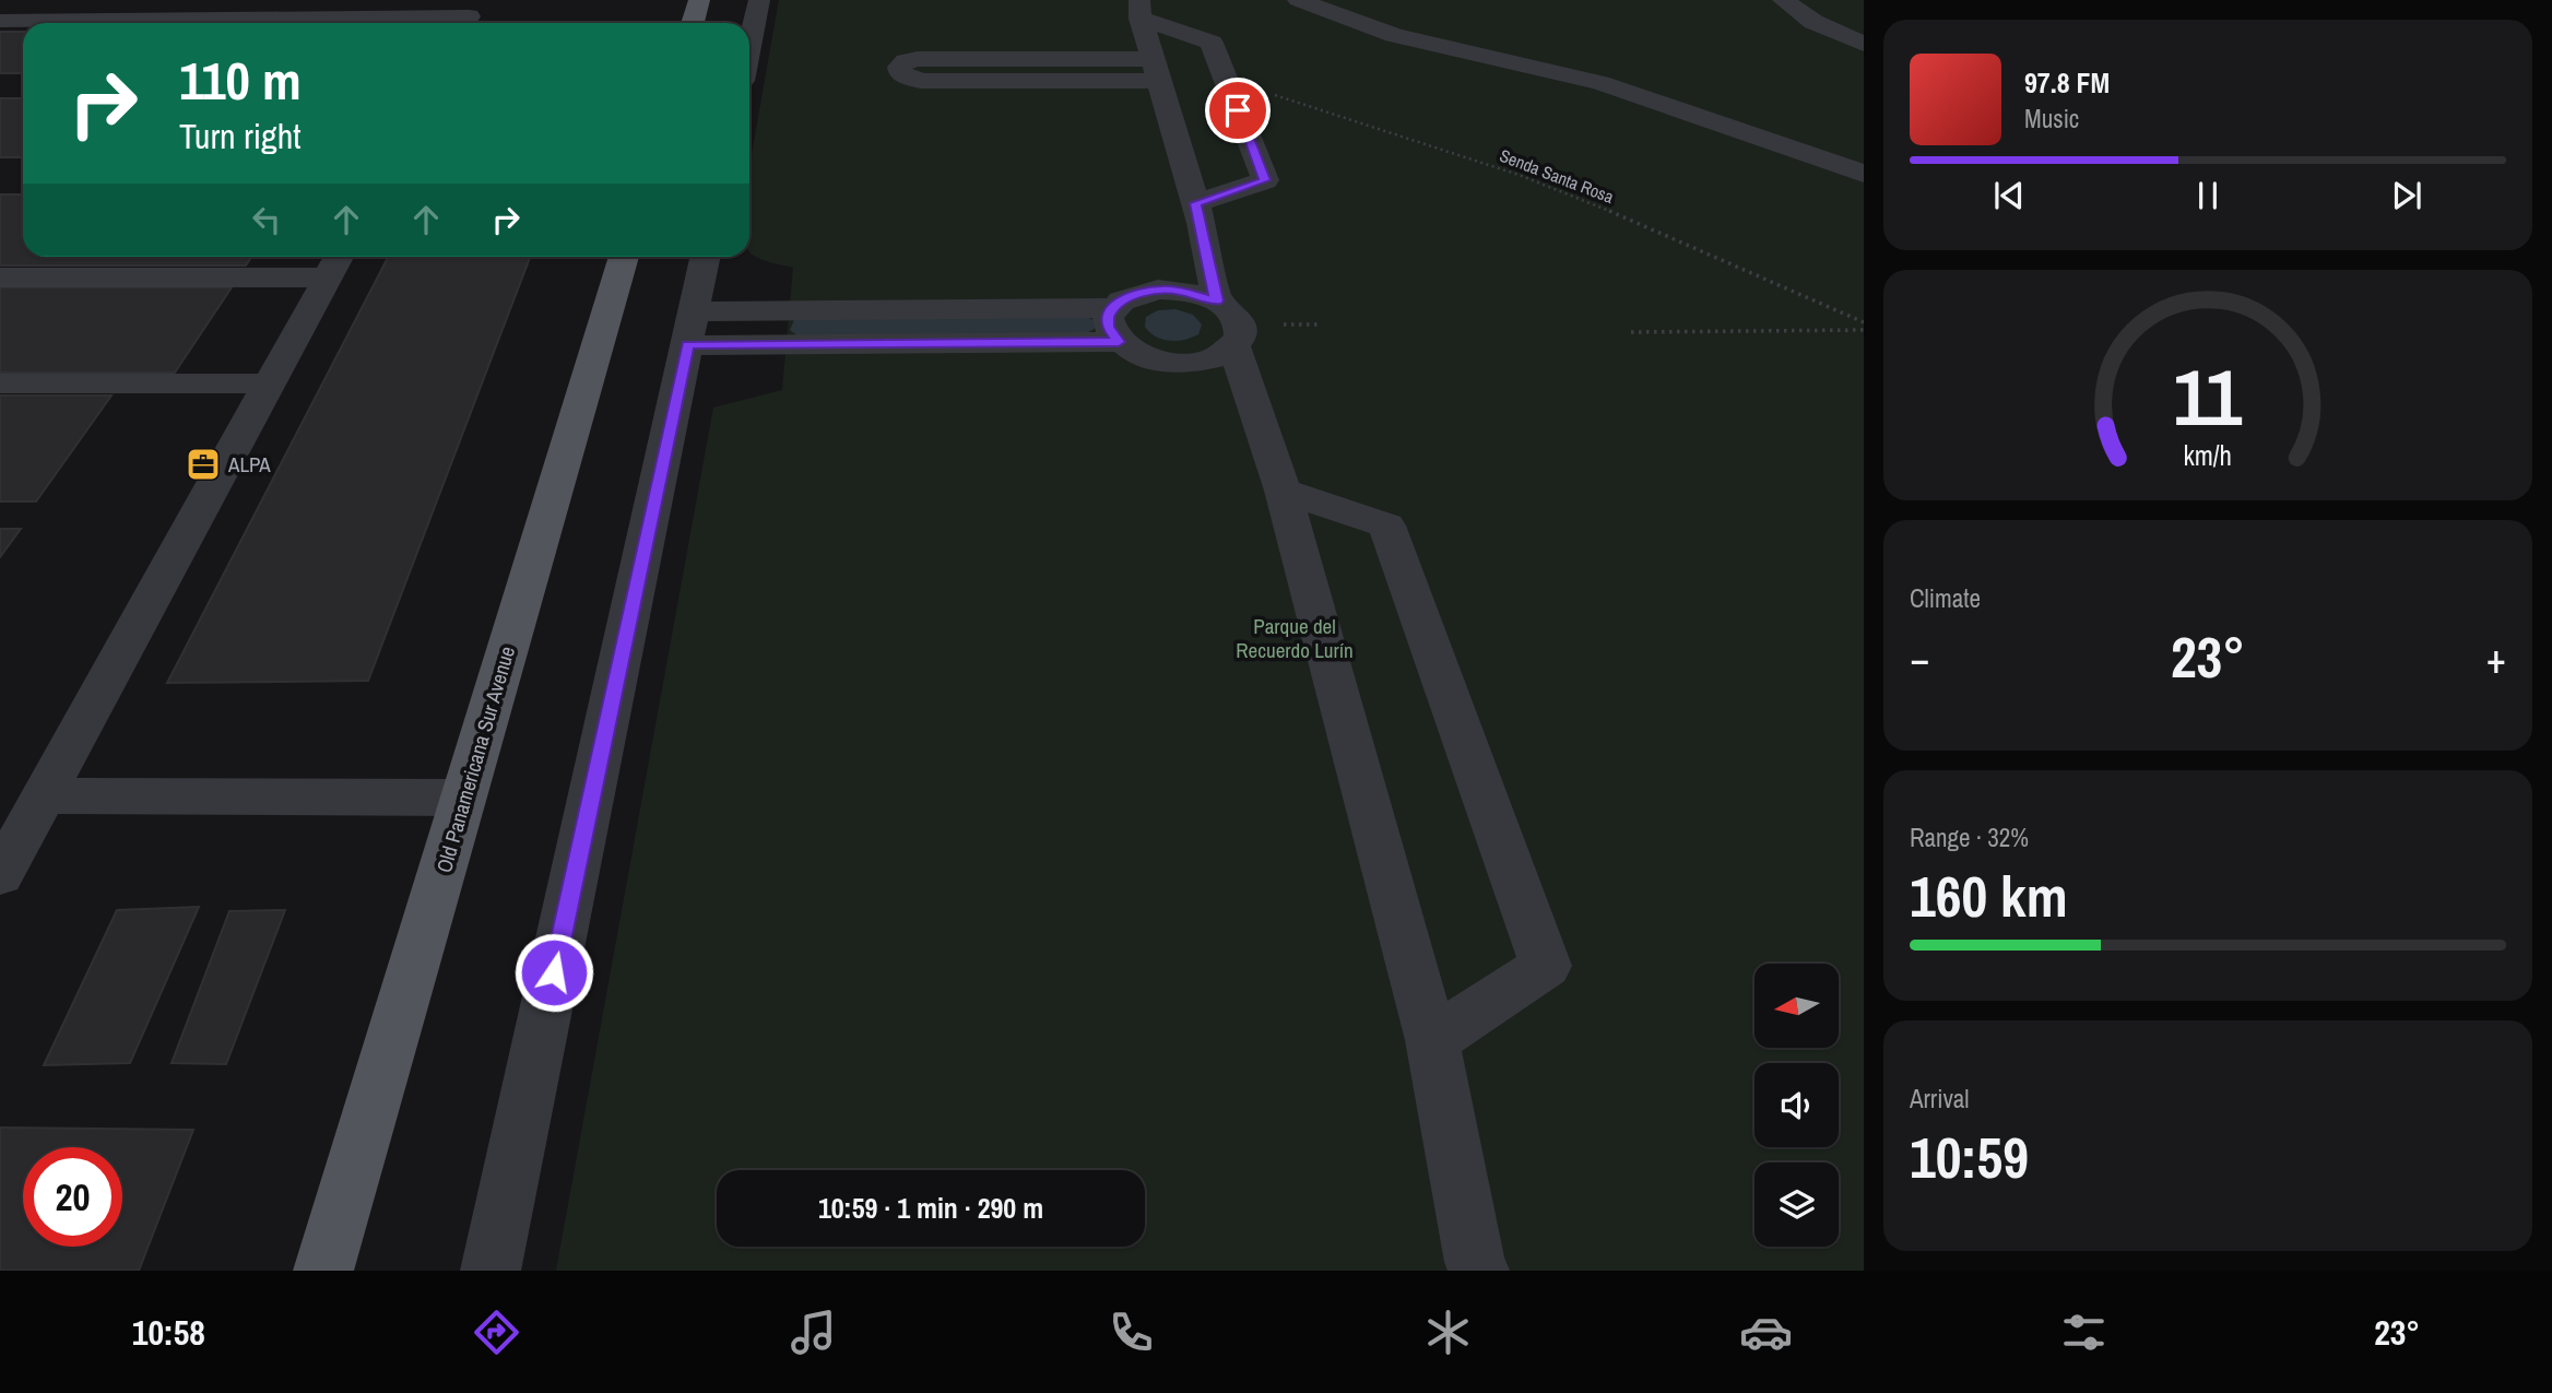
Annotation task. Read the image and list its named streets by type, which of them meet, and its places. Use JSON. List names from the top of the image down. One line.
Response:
{"streets":{"main road":["Old Panamericana Sur Avenue"],"path":["Senda Santa Rosa"]},"parks":["Parque del Recuerdo Lurín"],"places":{"office":["ALPA"]},"north":"left","page":{"turn":["110 m","Turn right"],"song":["97.8 FM","Music"],"tile":["Climate",["Range · 32%","160 km"],["Arrival","10:59"]],"heat":["−","23°","+"],"limit":"20","trip":"10:59 · 1 min · 290 m","tabs":["10:58","23°"],"gauge":["11","km/h"]}}
